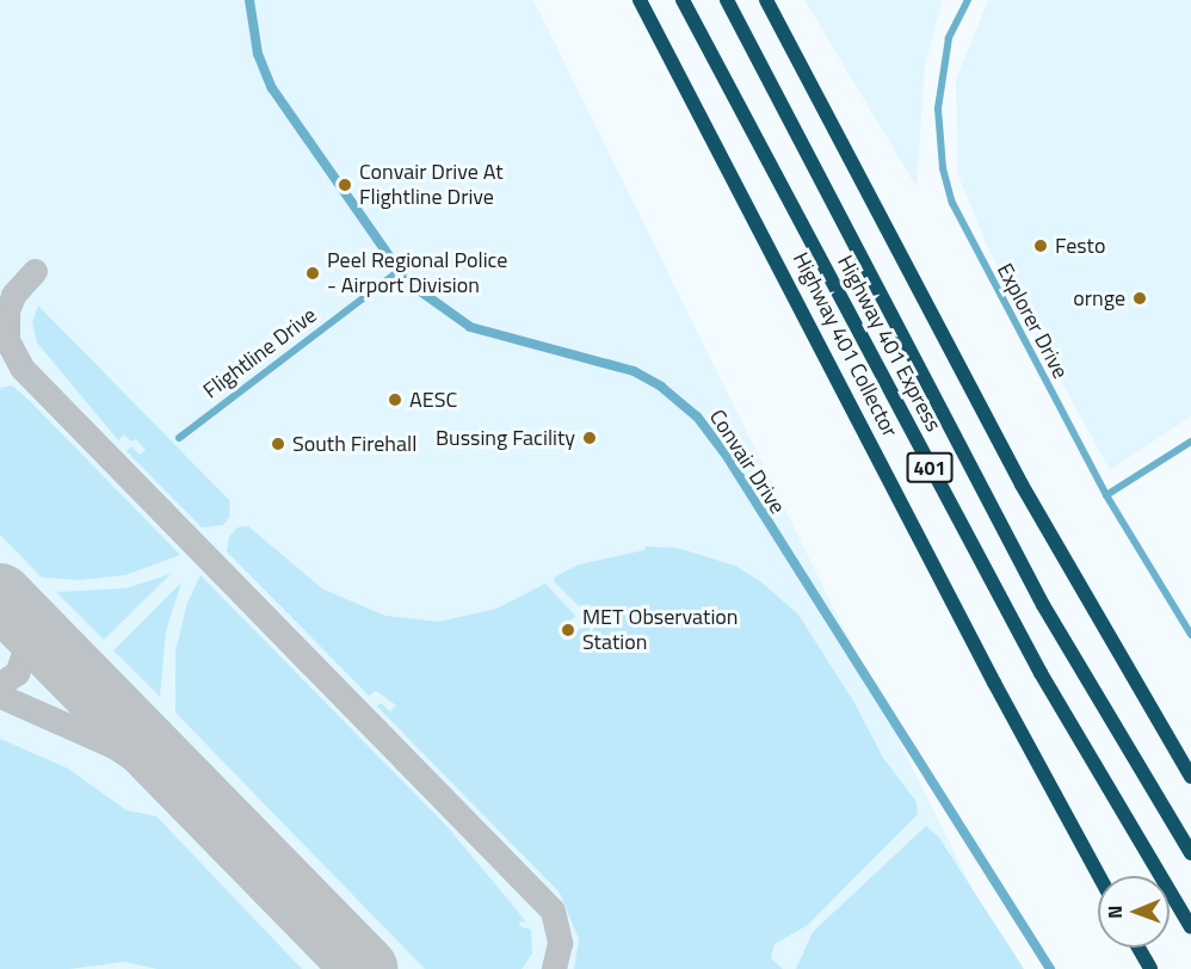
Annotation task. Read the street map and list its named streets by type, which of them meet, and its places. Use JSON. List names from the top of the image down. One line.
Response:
{"streets":{"highway":["Highway 401 Express","Highway 401 Collector","401"],"street":["Explorer Drive","Flightline Drive","Convair Drive"]},"crossings":[["Flightline Drive","Convair Drive"]],"places":["Convair Drive At Flightline Drive","Festo","Peel Regional Police - Airport Division","ornge","AESC","Bussing Facility","South Firehall","MET Observation Station"],"north":"left"}
